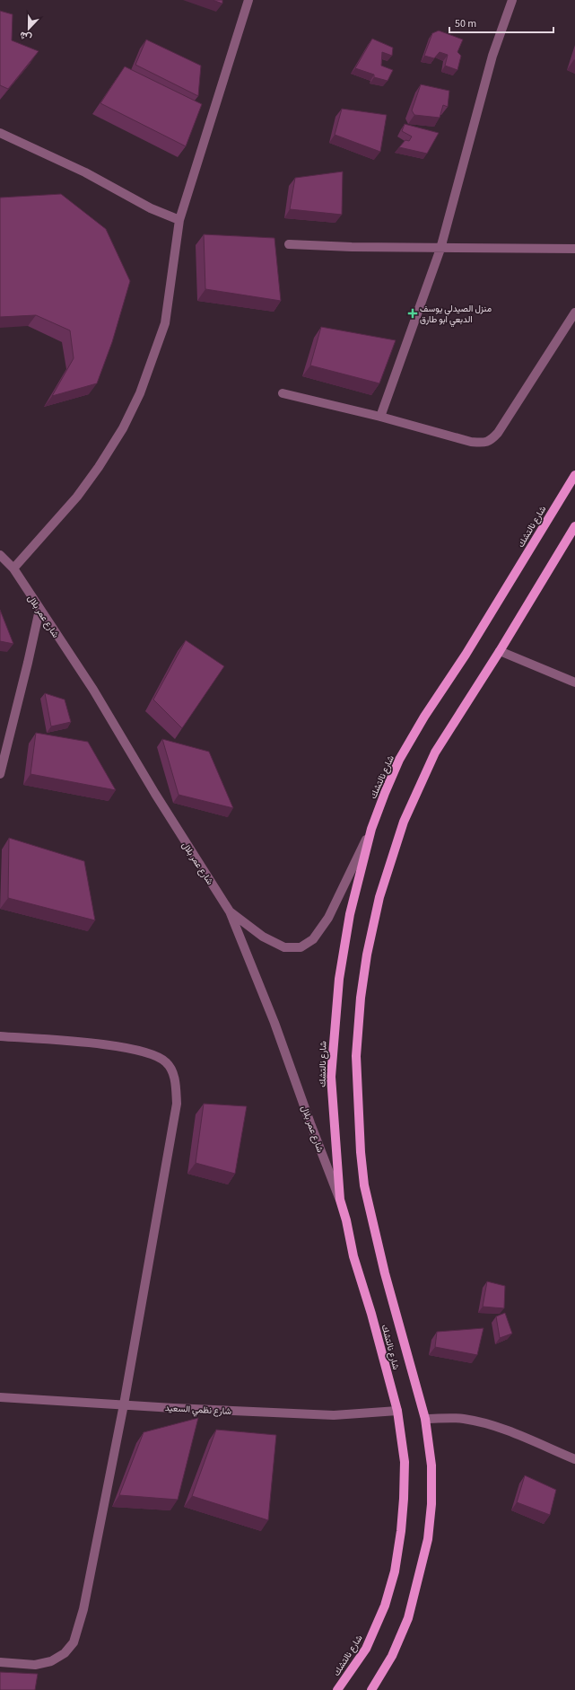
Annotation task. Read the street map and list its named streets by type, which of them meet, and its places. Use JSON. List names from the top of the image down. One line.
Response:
{"streets":{"main road":["شارع نالتشك"],"street":["شارع عمر بلال","شارع نظمي السعيد"]},"crossings":[["شارع نالتشك","شارع عمر بلال"],["شارع نالتشك","شارع نظمي السعيد"]],"places":{"health":["منزل الصيدلي يوسف الدبعي ابو طارق"]},"scale_bar":"50 m","north":"bottom"}
